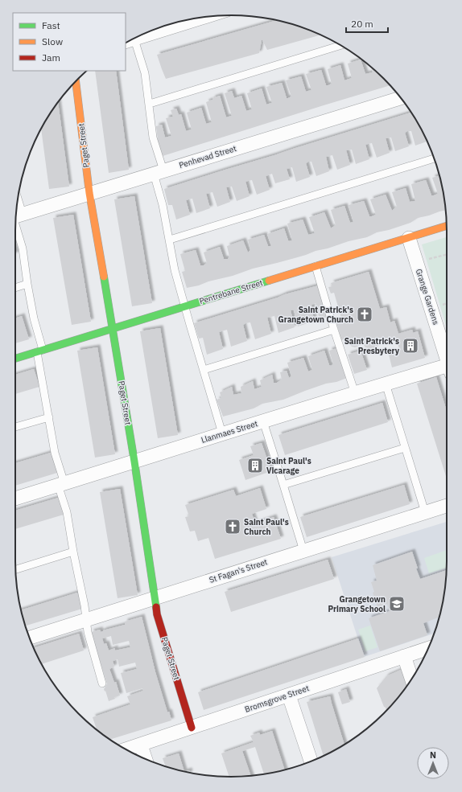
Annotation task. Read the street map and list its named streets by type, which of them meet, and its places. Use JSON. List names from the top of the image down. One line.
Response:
{"streets":{"street":["Paget Street","Penhevad Street","Pentrebane Street","Grange Gardens","Llanmaes Street","St Fagan's Street","Bromsgrove Street"]},"crossings":[["Paget Street","Penhevad Street"],["Paget Street","Pentrebane Street"],["Paget Street","Llanmaes Street"],["Paget Street","St Fagan's Street"],["Paget Street","Bromsgrove Street"],["Pentrebane Street","Grange Gardens"]],"places":{"church":["Saint Patrick's Grangetown Church","Saint Paul's Church"],"building":["Saint Patrick's Presbytery","Saint Paul's Vicarage"],"school or university":["Grangetown Primary School"]},"legend":["Fast","Slow","Jam"],"scale_bar":"20 m","north":"top"}
